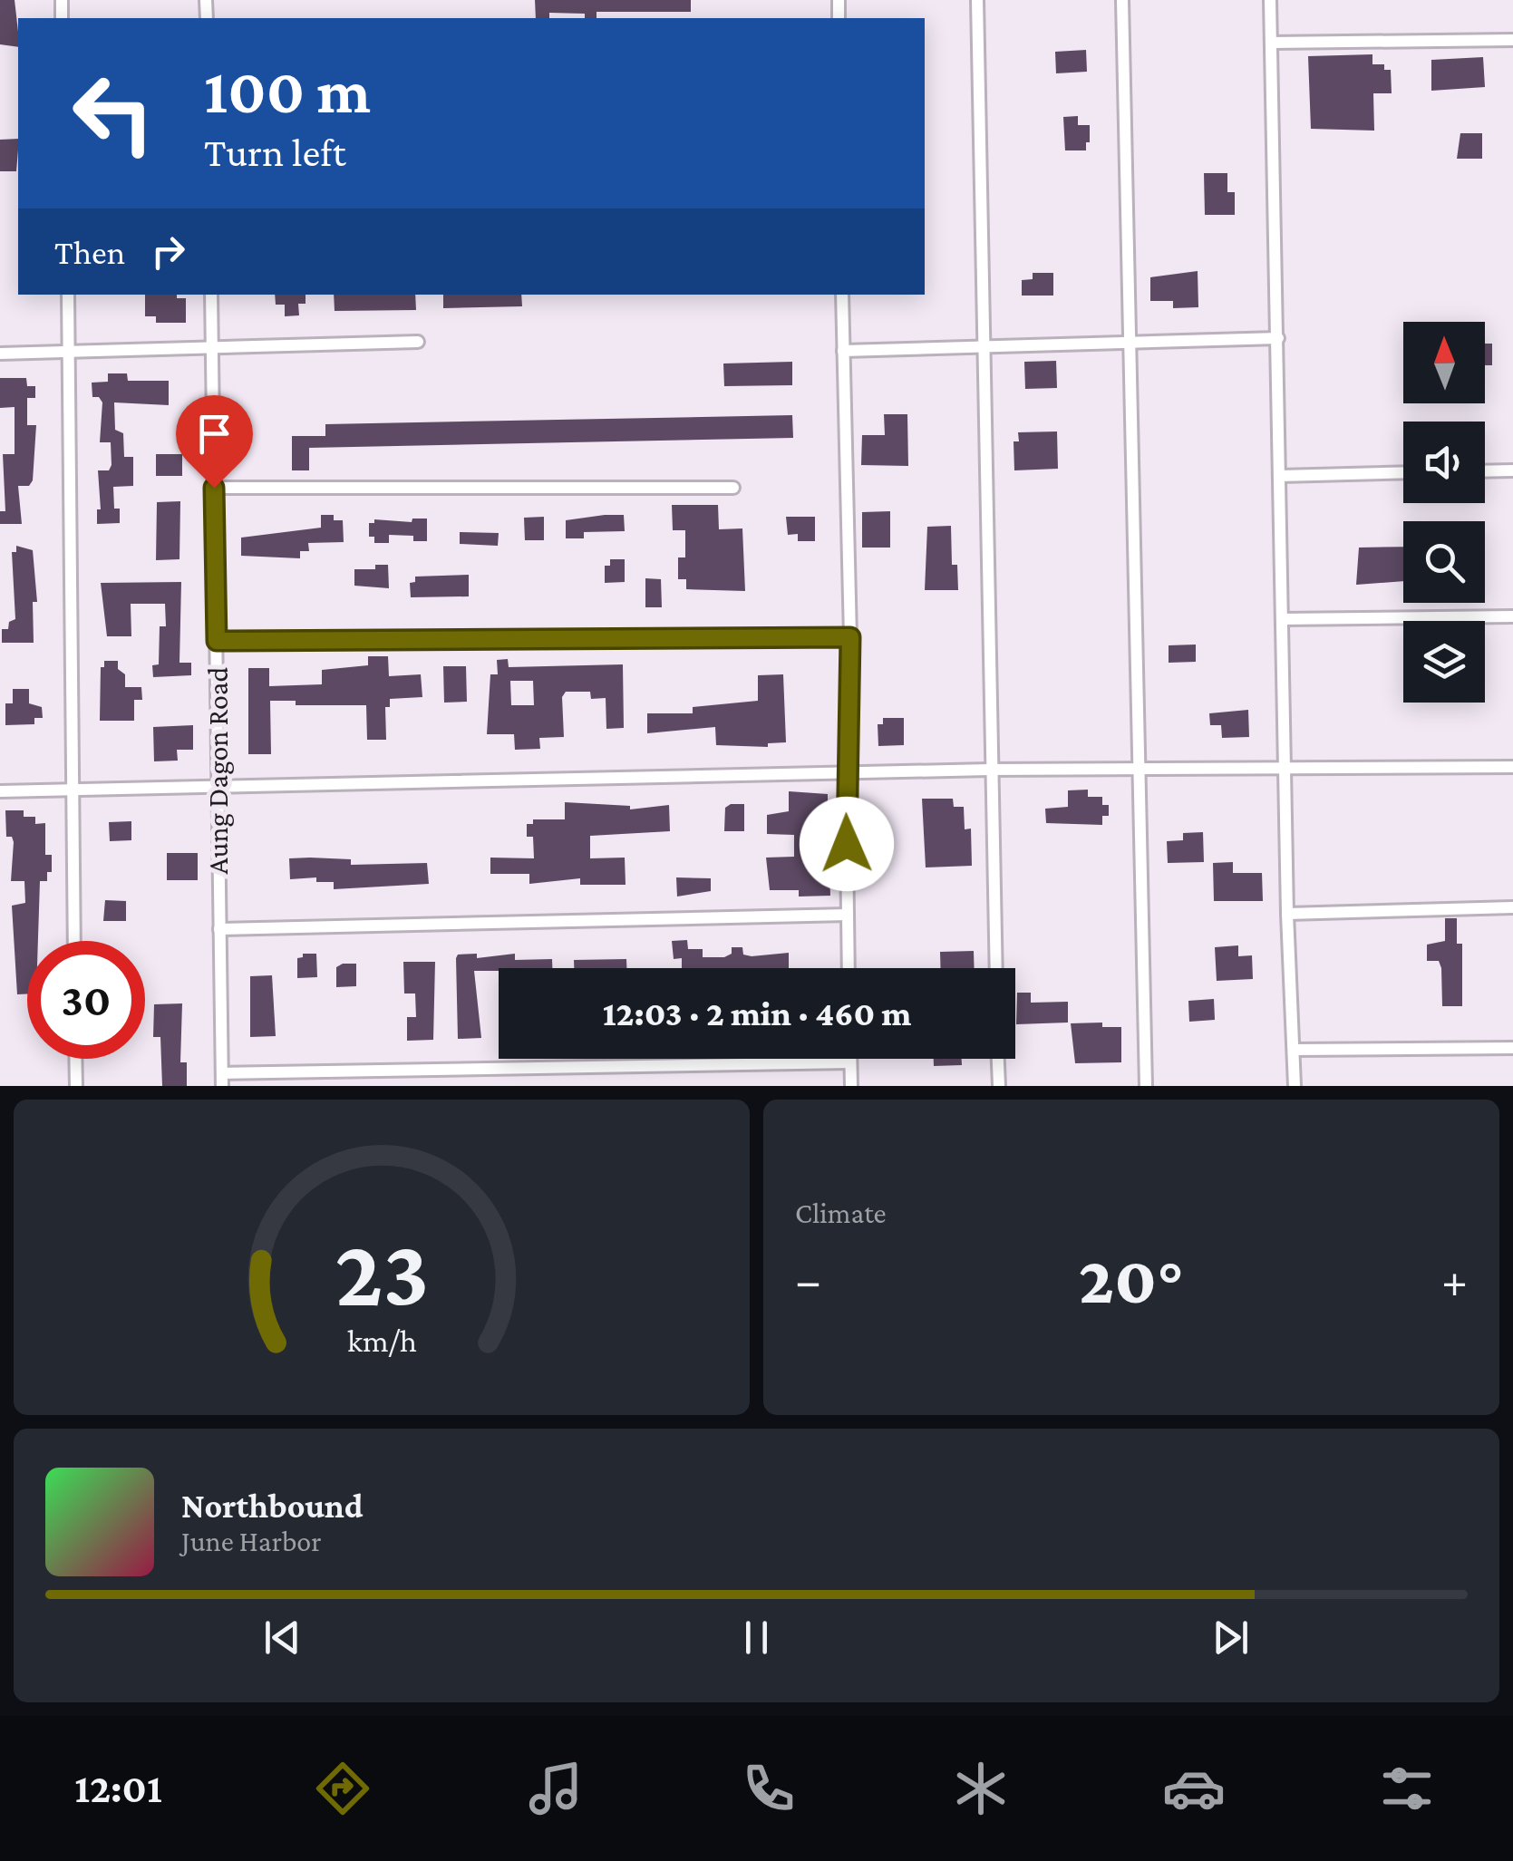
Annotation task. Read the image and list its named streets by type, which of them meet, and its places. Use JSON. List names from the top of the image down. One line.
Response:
{"streets":{"street":["Aung Dagon Road"]},"north":"top","page":{"turn":["100 m","Turn left"],"then":"Then","limit":"30","trip":"12:03 · 2 min · 460 m","tile":"Climate","heat":["−","20°","+"],"song":["Northbound","June Harbor"],"tabs":"12:01","gauge":["23","km/h"]}}
